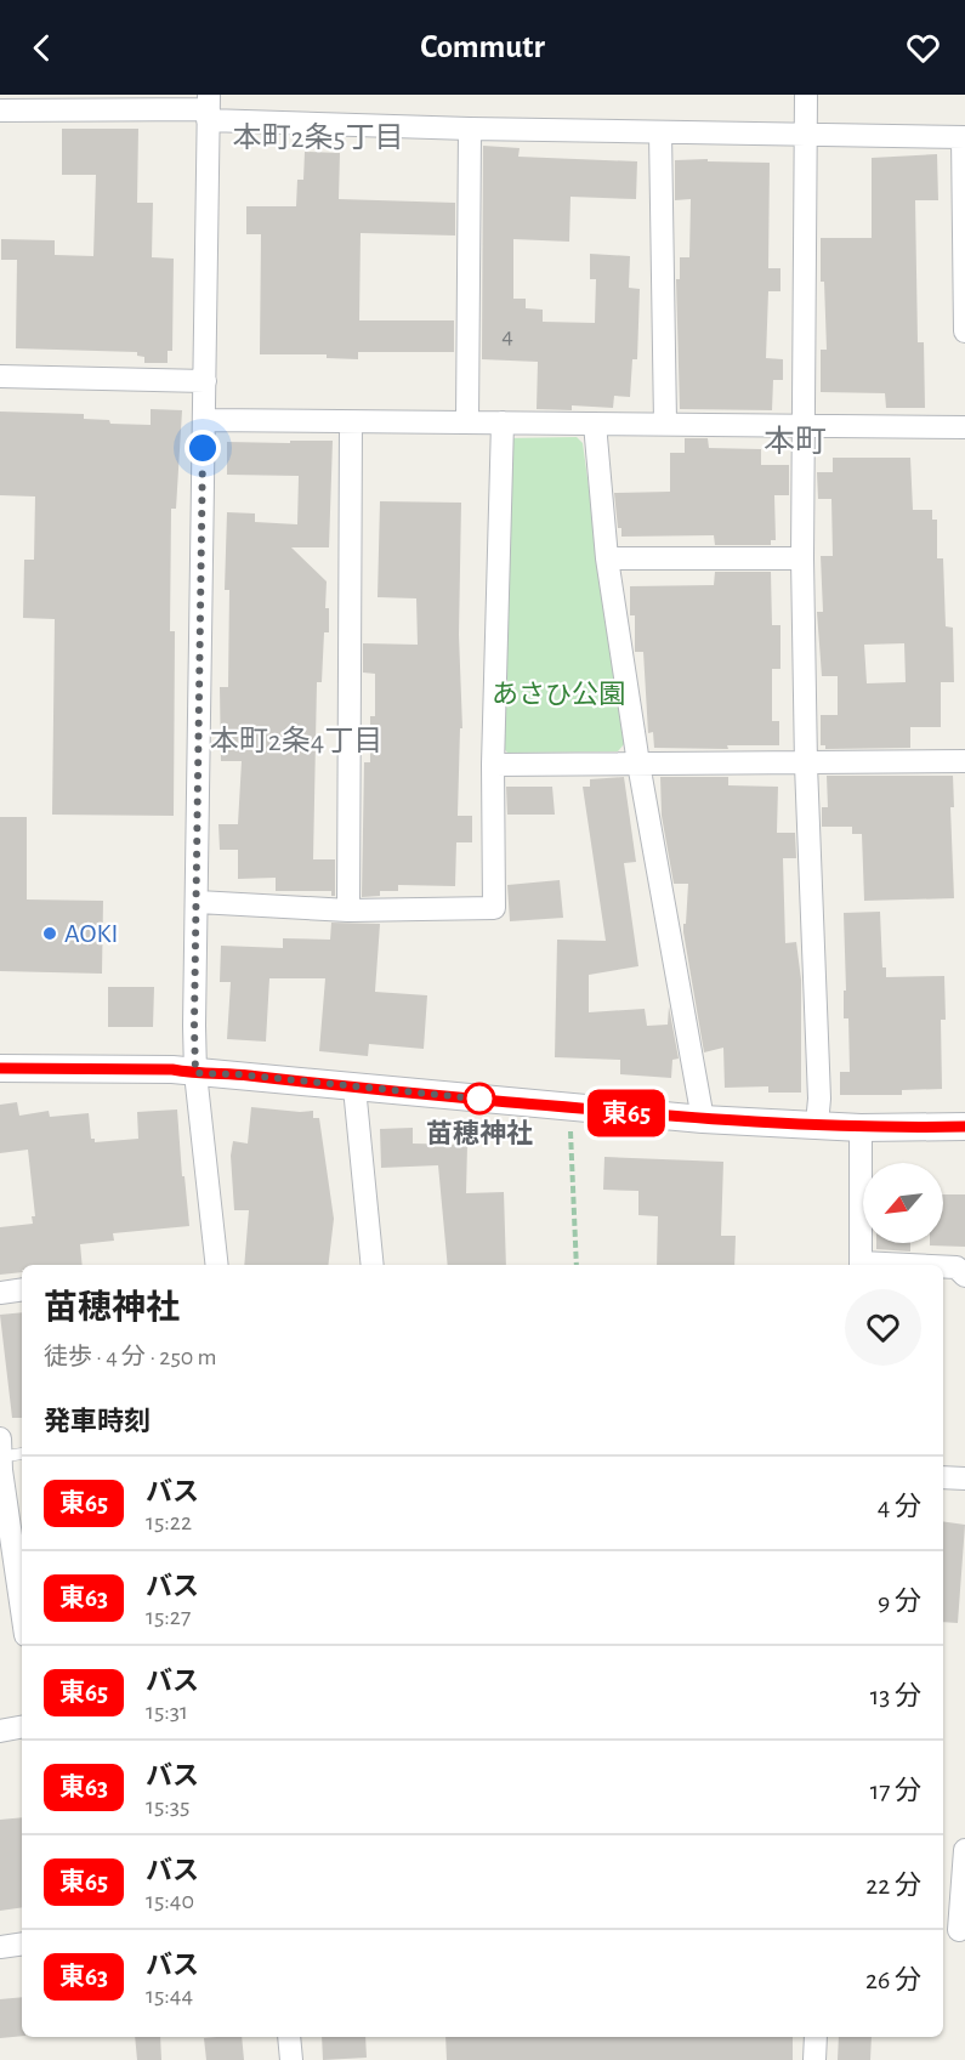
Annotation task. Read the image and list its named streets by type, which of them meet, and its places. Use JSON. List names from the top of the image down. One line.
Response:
{"districts":["本町2条5丁目","本町","本町2条4丁目"],"parks":["あさひ公園"],"places":["AOKI","苗穂神社"],"lines":["bus line 東65"],"house_numbers":["4"],"north":"bottom left","page":{"header":"Commutr","on_map":"東65","heading":[["苗穂神社","徒歩 · 4 分 · 250 m"],"発車時刻"],"list":[{"mark":"東65","name":"バス","note":"15:22","value":"4 分"},{"mark":"東63","name":"バス","note":"15:27","value":"9 分"},{"mark":"東65","name":"バス","note":"15:31","value":"13 分"},{"mark":"東63","name":"バス","note":"15:35","value":"17 分"},{"mark":"東65","name":"バス","note":"15:40","value":"22 分"},{"mark":"東63","name":"バス","note":"15:44","value":"26 分"}]}}
